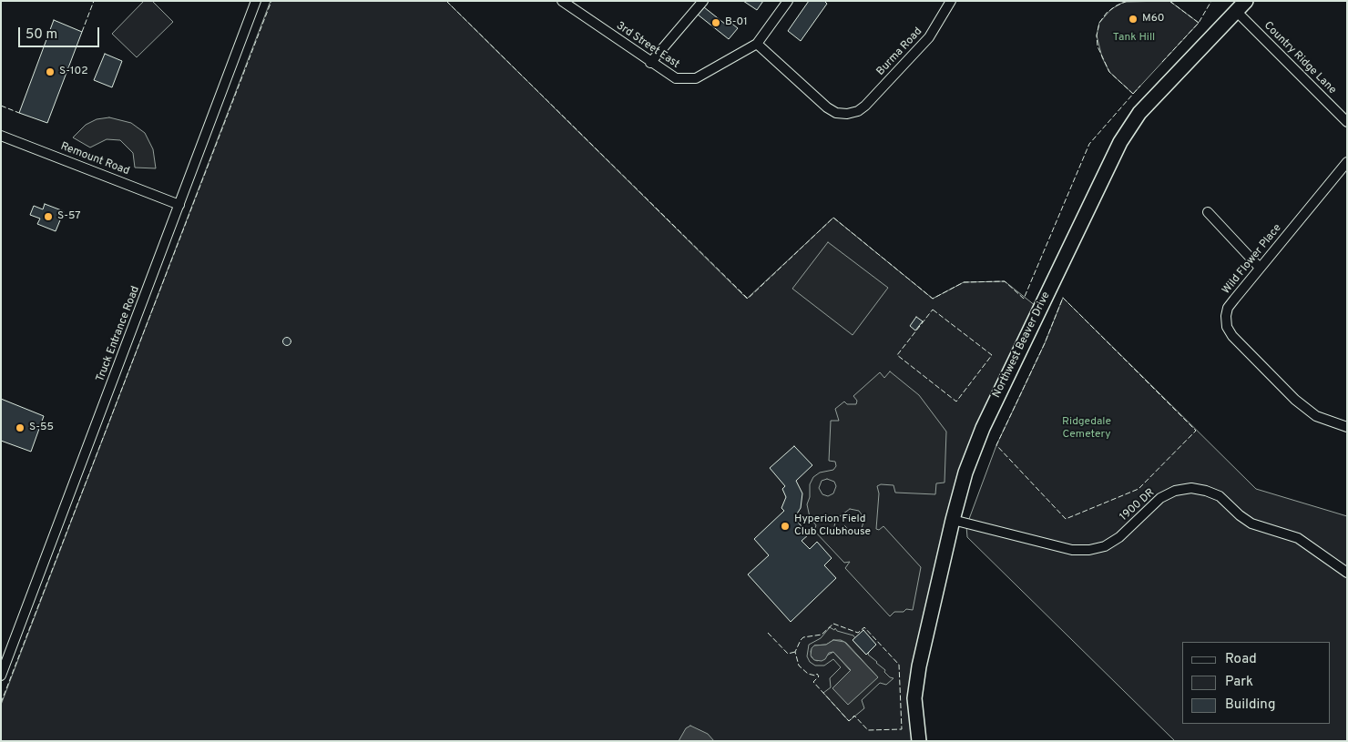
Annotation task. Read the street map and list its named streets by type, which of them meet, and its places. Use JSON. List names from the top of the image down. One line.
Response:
{"streets":{"main road":["Northwest Beaver Drive"],"street":["3rd Street East","Burma Road","Country Ridge Lane","Remount Road","Wild Flower Place","Truck Entrance Road","1900 DR"]},"crossings":[["3rd Street East","Burma Road"],["Country Ridge Lane","Northwest Beaver Drive"],["Remount Road","Truck Entrance Road"],["Northwest Beaver Drive","1900 DR"]],"parks":["Tank Hill","Ridgedale Cemetery"],"places":["M60","B-01","S-102","S-57","S-55","Hyperion Field Club Clubhouse"],"legend":["Road","Park","Building"],"scale_bar":"50 m"}
